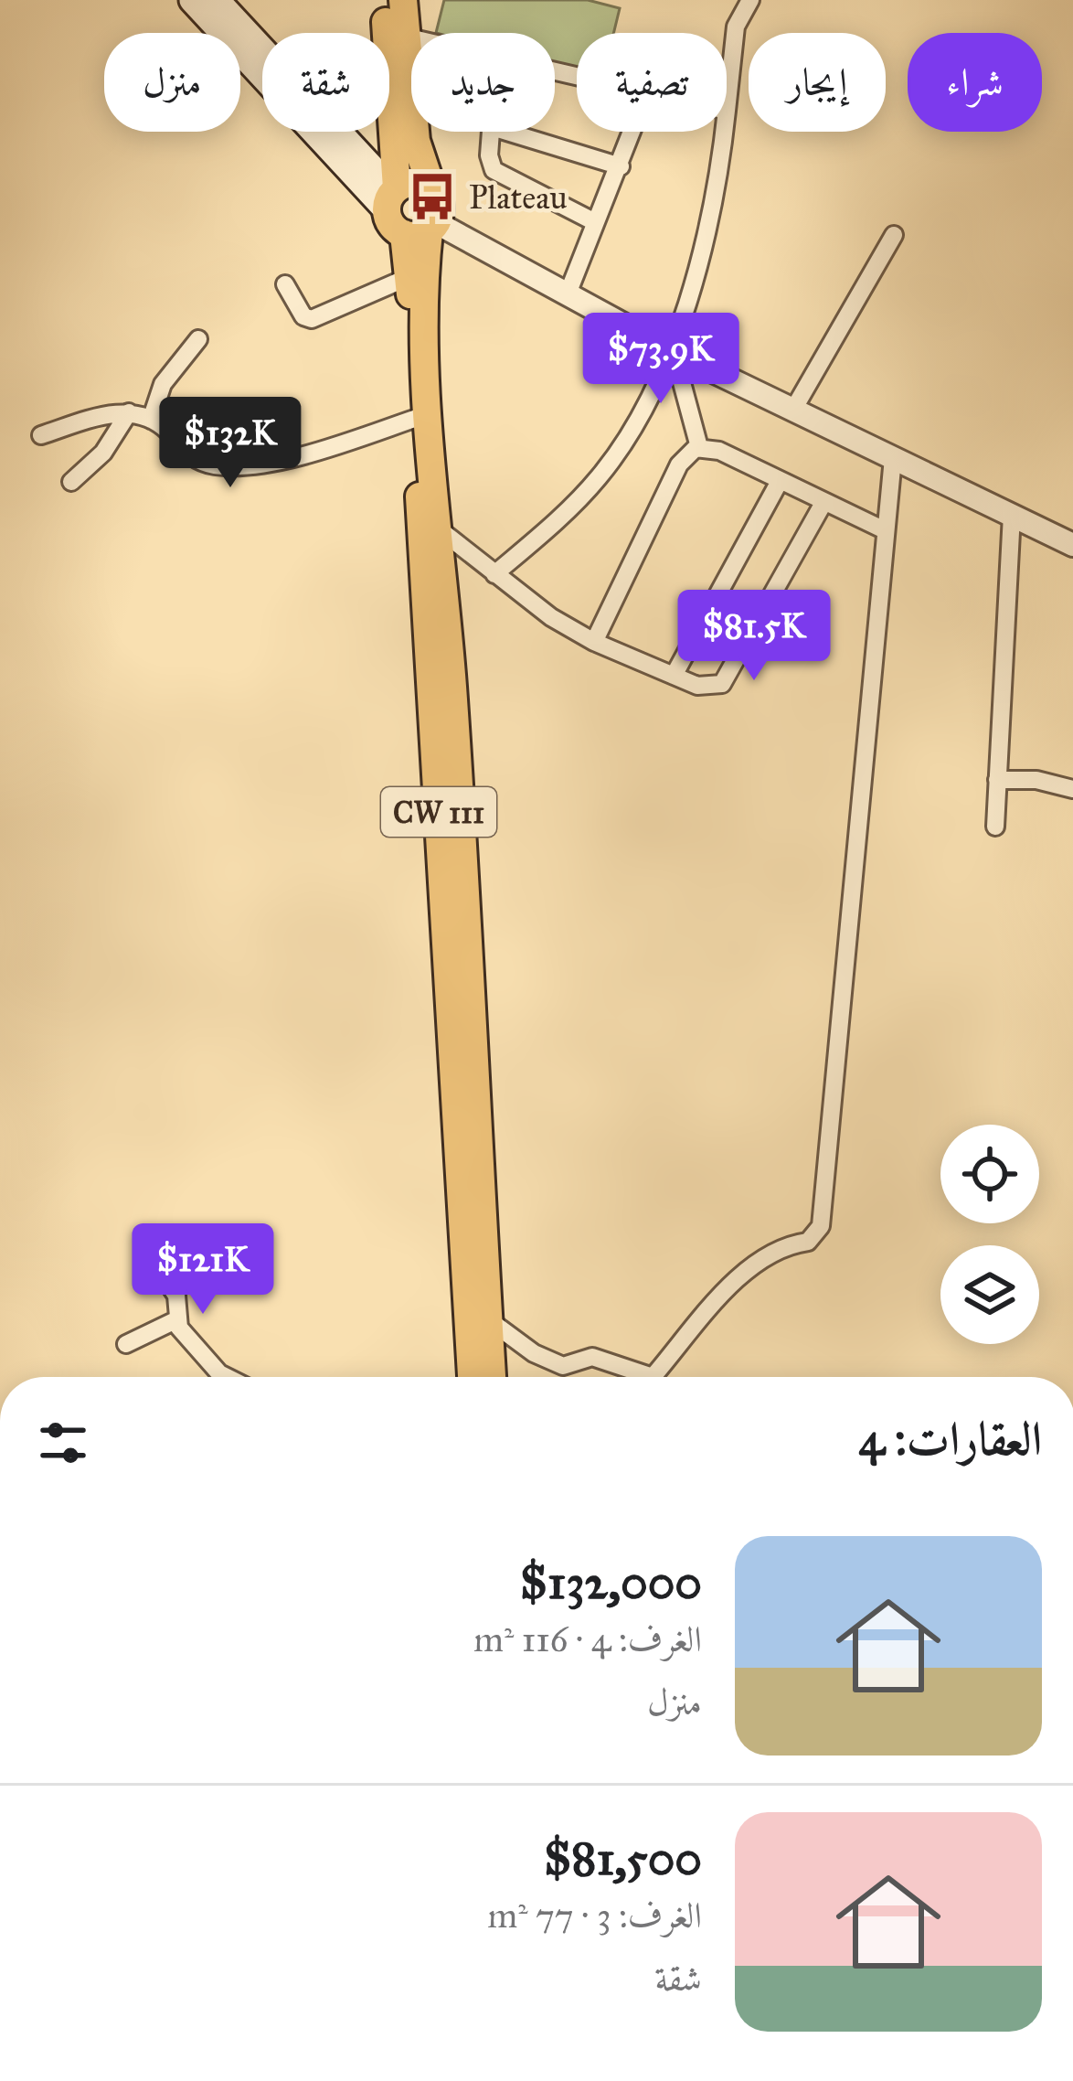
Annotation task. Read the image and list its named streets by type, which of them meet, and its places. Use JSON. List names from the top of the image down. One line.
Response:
{"streets":{"main road":["CW 111"]},"places":{"bus stop":["Plateau"]},"page":{"chip":["شراء","إيجار","تصفية","جديد","شقة","منزل"],"price":["$73.9K","$132K","$81.5K","$121K"],"heading":"العقارات: 4","list":[{"name":"$132,000","note":"الغرف: 4 · 116 m² · منزل"},{"name":"$81,500","note":"الغرف: 3 · 77 m² · شقة"}]}}
